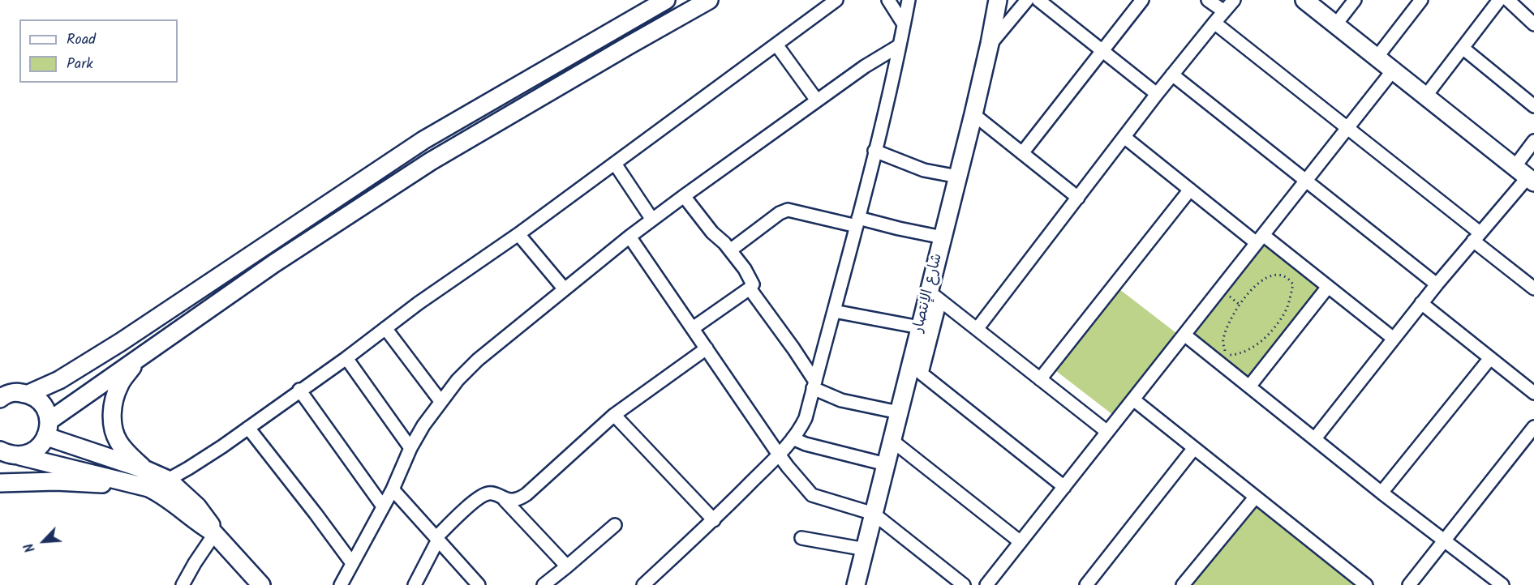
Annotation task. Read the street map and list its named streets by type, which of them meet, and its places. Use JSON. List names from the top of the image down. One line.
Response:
{"streets":{"main road":["شارع الإنتصار"]},"legend":["Road","Park"],"north":"bottom left"}
